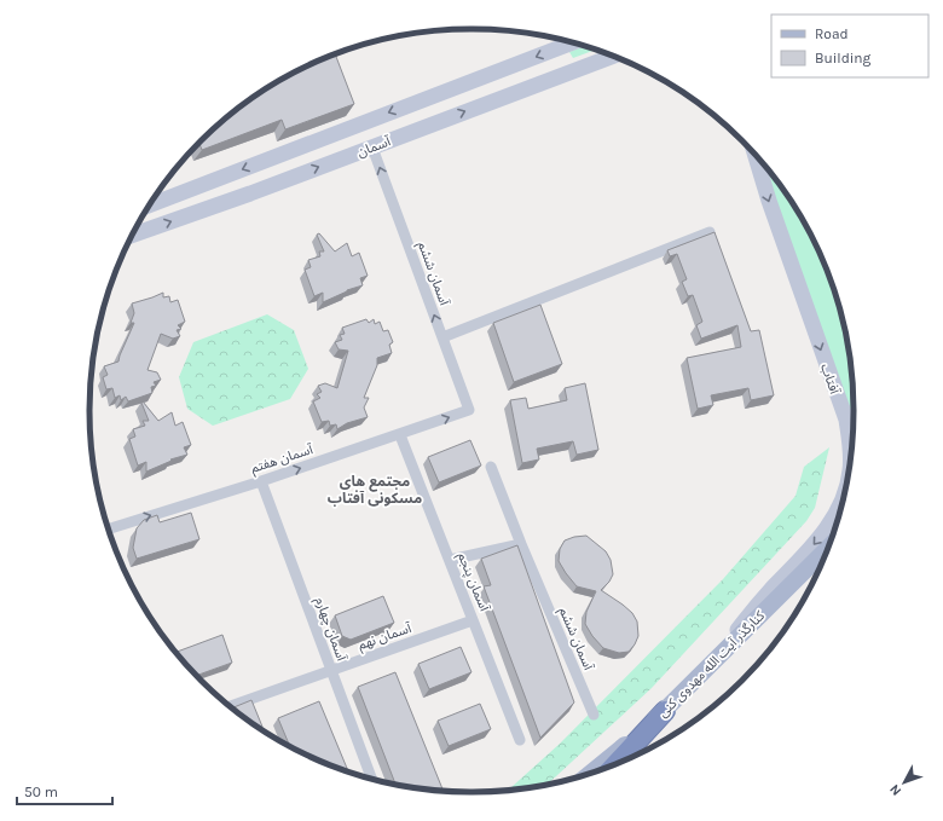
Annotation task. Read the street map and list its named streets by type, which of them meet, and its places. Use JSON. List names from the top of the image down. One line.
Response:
{"streets":{"main road":["کنارگذر آیت الله مهدوی کنی"],"street":["آسمان","آسمان ششم","آفتاب","آسمان هفتم","آسمان پنجم","آسمان چهارم","آسمان نهم"]},"crossings":[["آسمان","آسمان ششم"],["آسمان ششم","آسمان هفتم"],["آفتاب","کنارگذر آیت الله مهدوی کنی"],["آسمان هفتم","آسمان پنجم"],["آسمان هفتم","آسمان چهارم"],["آسمان پنجم","آسمان نهم"],["آسمان چهارم","آسمان نهم"]],"one_way":["آسمان ششم","آفتاب","آسمان هفتم"],"districts":["مجتمع های مسکونی آفتاب"],"legend":["Road","Building"],"scale_bar":"50 m","north":"bottom left"}
